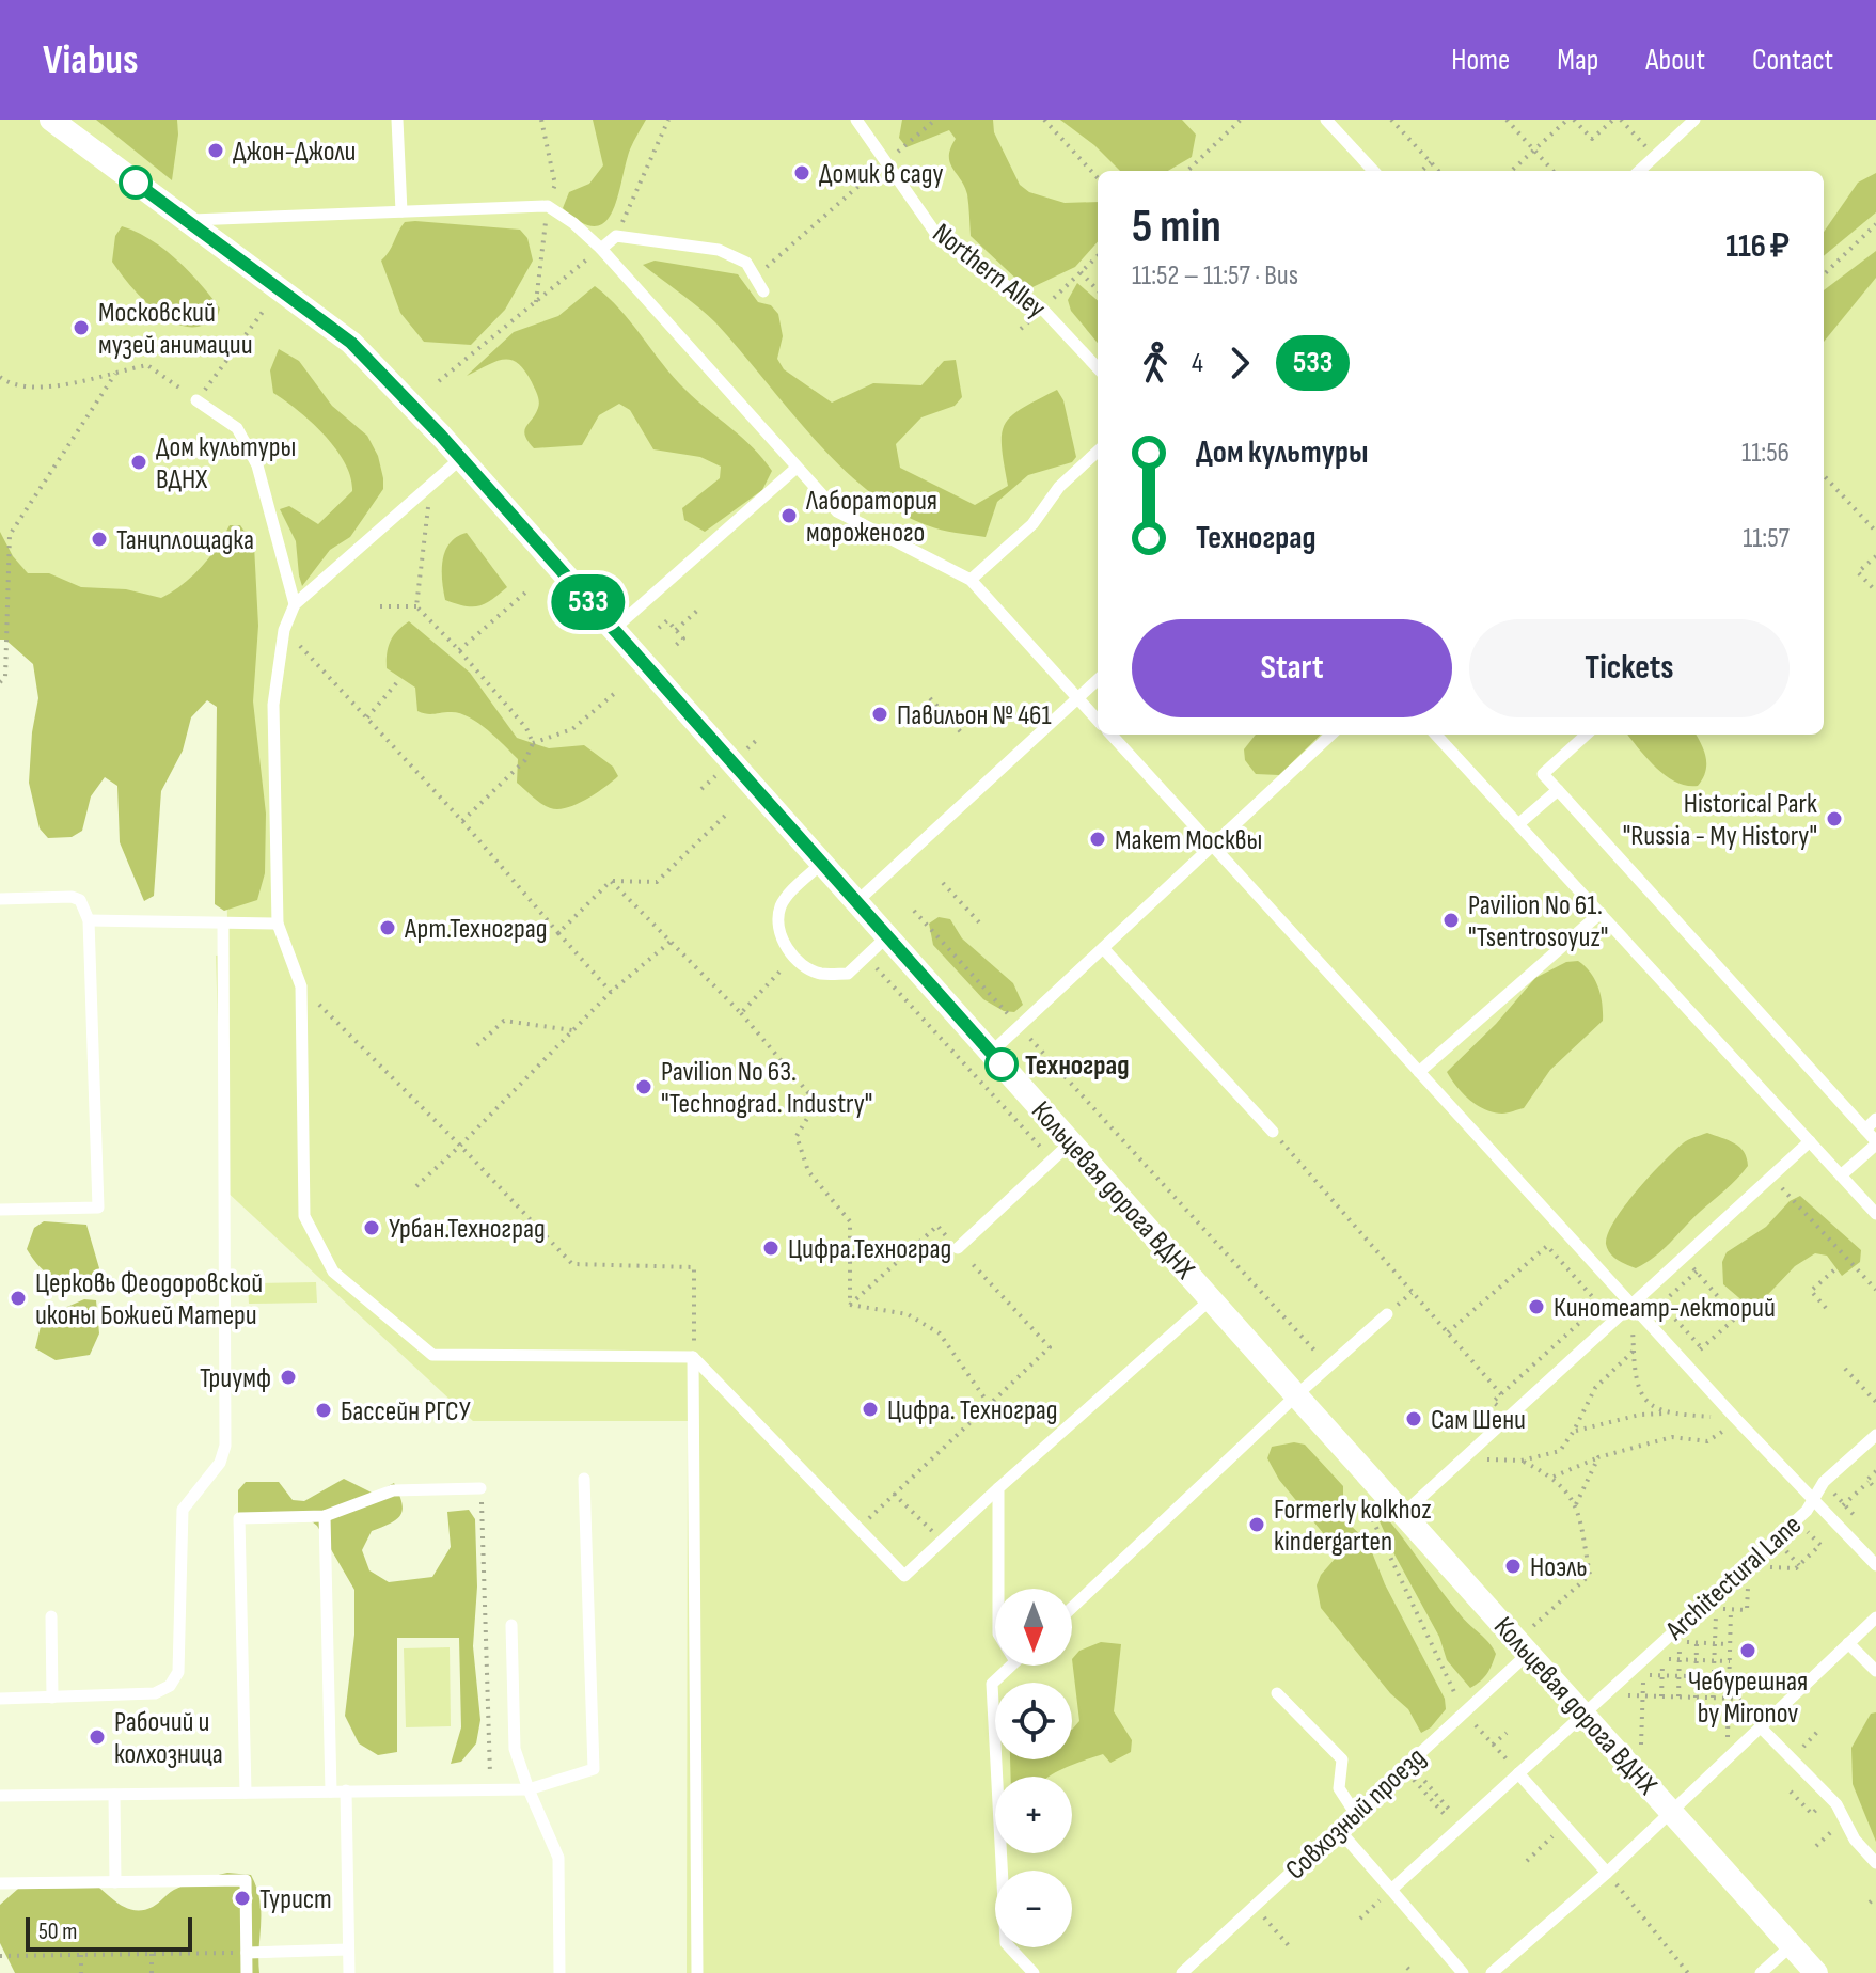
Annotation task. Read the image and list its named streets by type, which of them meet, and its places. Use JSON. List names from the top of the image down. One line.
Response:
{"streets":{"street":["Кольцевая дорога ВДНХ"],"lane":["Northern Alley","Architectural Lane","Совхозный проезд"]},"crossings":[["Кольцевая дорога ВДНХ","Architectural Lane"],["Кольцевая дорога ВДНХ","Совхозный проезд"]],"places":["Джон-Джоли","Домик в саду","Московский музей анимации","Дом культуры ВДНХ","Лаборатория мороженого","Танцплощадка","Павильон № 461","Historical Park \"Russia - My History\"","Макет Москвы","Pavilion No 61. \"Tsentrosoyuz\"","Арт.Техноград","Техноград","Pavilion No 63. \"Technograd. Industry\"","Урбан.Техноград","Цифра.Техноград","Церковь Феодоровской иконы Божией Матери","Кинотеатр-лекторий","Триумф","Цифра. Техноград","Бассейн РГСУ","Сам Шени","Formerly kolkhoz kindergarten","Ноэль","Чебурешная by Mironov","Рабочий и колхозница","Турист"],"lines":["bus line 533"],"scale_bar":"50 m","north":"bottom","page":{"header":"Viabus","nav":["Home","Map","About","Contact"],"on_map":"533","heading":["5 min","11:52 – 11:57 · Bus","116 ₽"],"legs":["4","533"],"list":[{"name":"Дом культуры","value":"11:56"},{"name":"Техноград","value":"11:57"}],"buttons":["Start","Tickets"],"map_buttons":["+","−"],"scale":"50 m"}}
